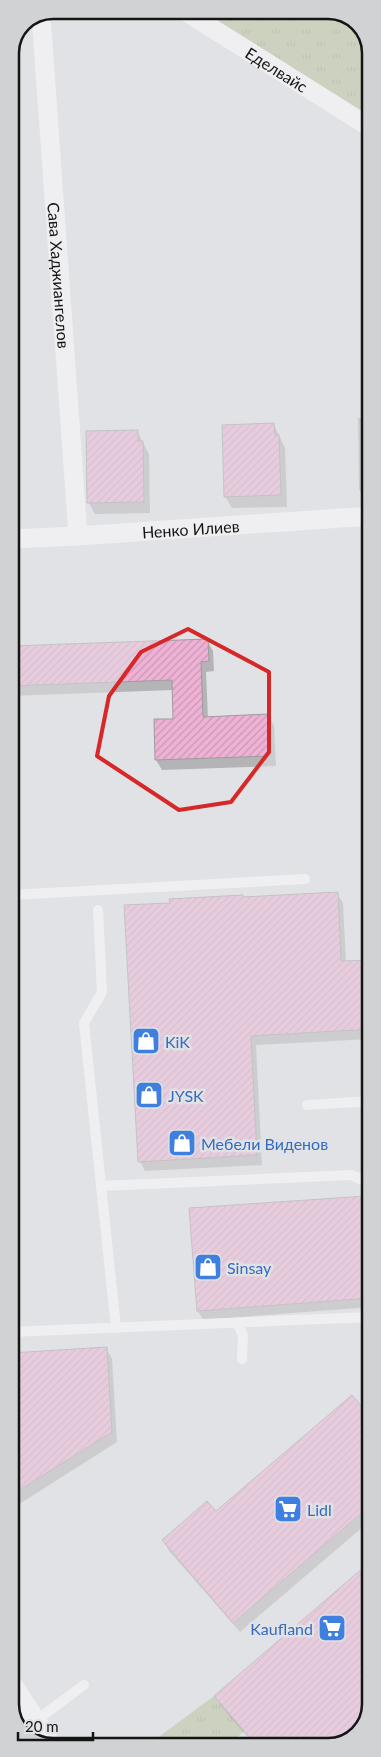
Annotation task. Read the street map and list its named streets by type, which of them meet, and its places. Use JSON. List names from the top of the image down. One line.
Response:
{"streets":{"street":["Еделвайс","Сава Хаджиангелов","Ненко Илиев"]},"crossings":[["Сава Хаджиангелов","Ненко Илиев"]],"places":{"shop":["KiK","JYSK","Мебели Виденов","Sinsay"],"supermarket":["Lidl","Kaufland"]},"scale_bar":"20 m"}
